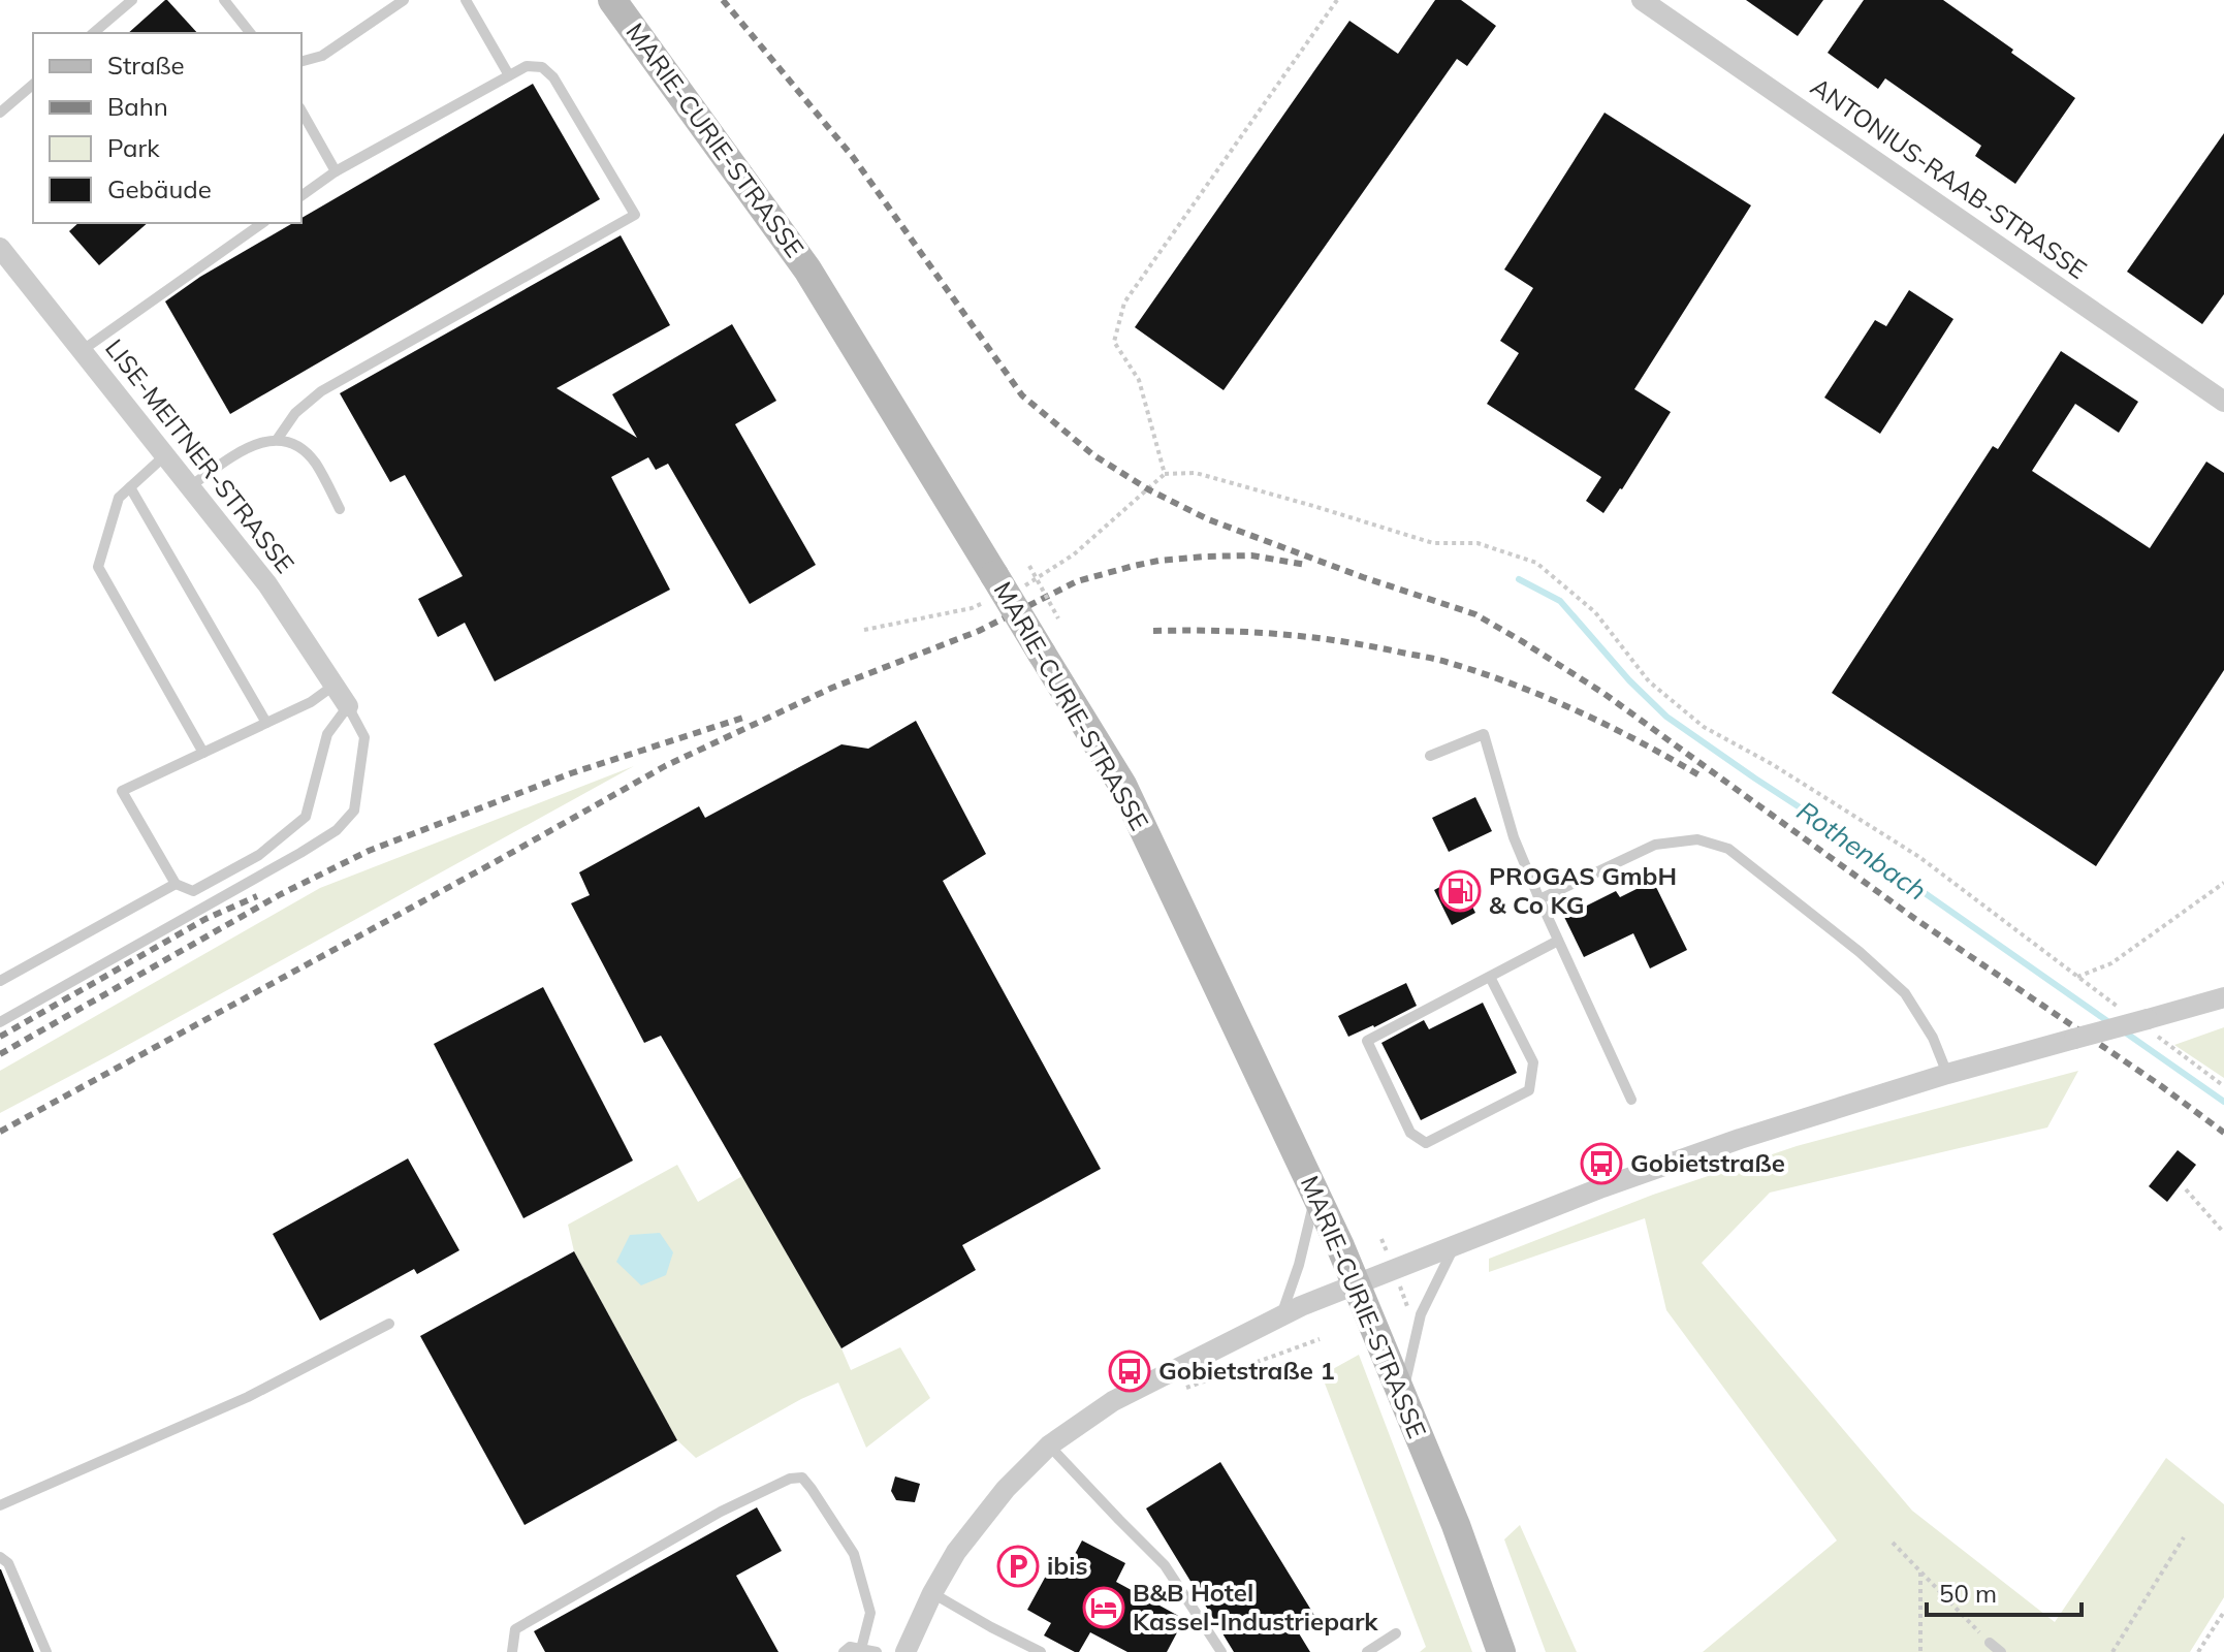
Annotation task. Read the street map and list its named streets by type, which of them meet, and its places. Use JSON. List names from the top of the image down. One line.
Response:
{"streets":{"main road":["MARIE-CURIE-STRASSE"],"street":["ANTONIUS-RAAB-STRASSE","LISE-MEITNER-STRASSE"]},"water":["Rothenbach"],"places":{"fuel station":["PROGAS GmbH & Co KG"],"bus stop":["Gobietstraße","Gobietstraße 1"],"parking":["ibis"],"hotel":["B&B Hotel Kassel-Industriepark"]},"legend":["Straße","Bahn","Park","Gebäude"],"scale_bar":"50 m"}
